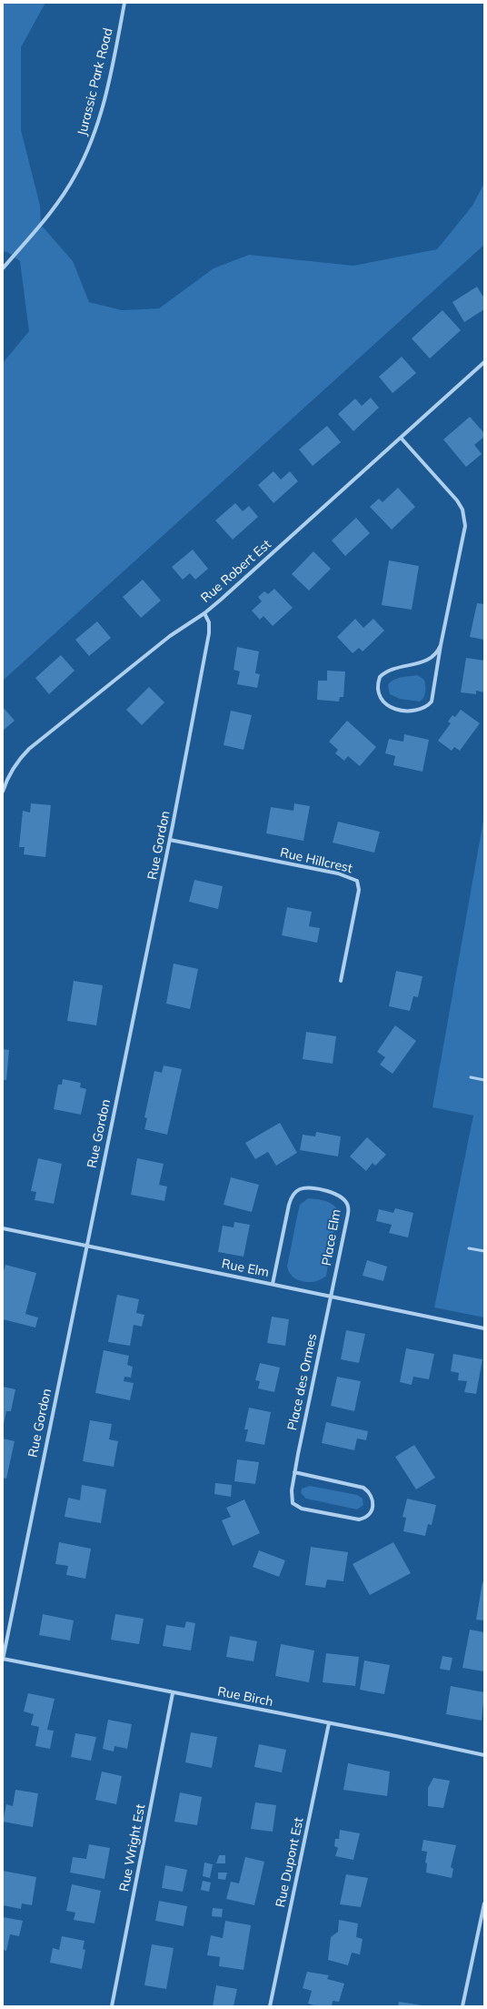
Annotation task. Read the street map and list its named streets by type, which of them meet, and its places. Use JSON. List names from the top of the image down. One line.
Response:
{"streets":{"street":["Jurassic Park Road","Rue Robert Est","Rue Gordon","Rue Hillcrest","Place Elm","Rue Elm","Place des Ormes","Rue Birch","Rue Wright Est","Rue Dupont Est"]},"crossings":[["Rue Robert Est","Rue Gordon"],["Rue Gordon","Rue Hillcrest"],["Rue Gordon","Rue Elm"],["Rue Gordon","Rue Birch"],["Place Elm","Rue Elm"],["Place Elm","Place des Ormes"],["Rue Elm","Place des Ormes"],["Rue Birch","Rue Wright Est"],["Rue Birch","Rue Dupont Est"]]}
